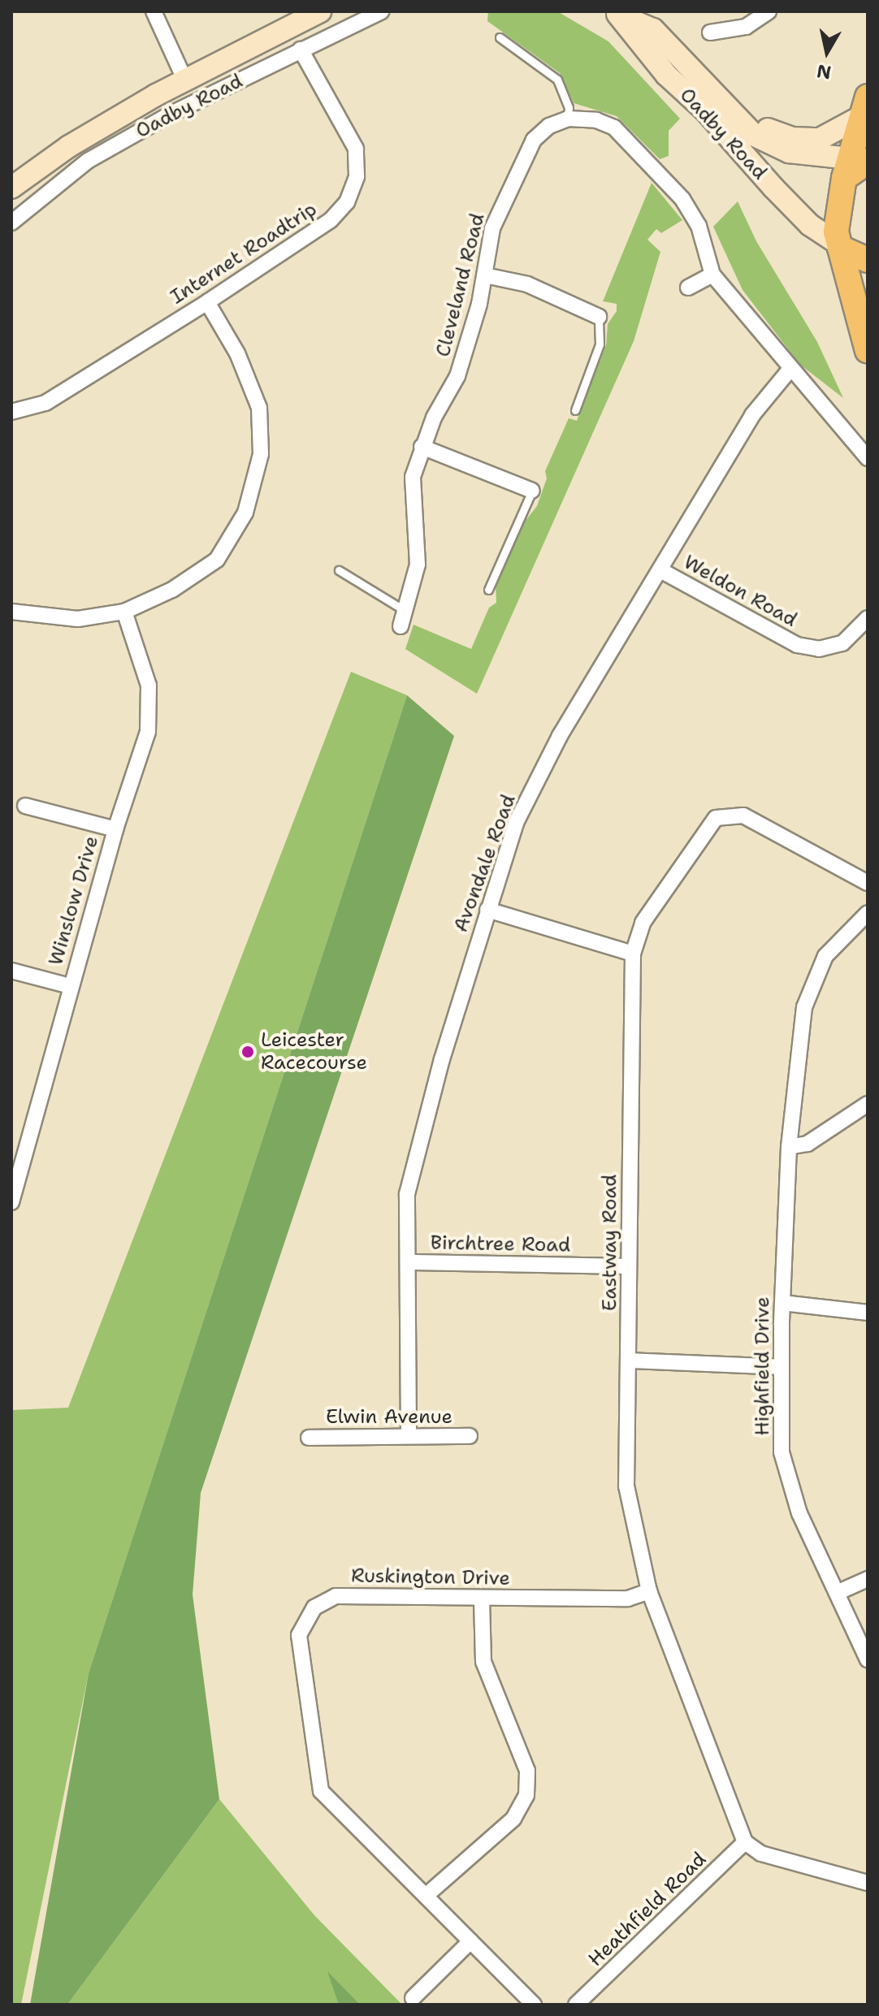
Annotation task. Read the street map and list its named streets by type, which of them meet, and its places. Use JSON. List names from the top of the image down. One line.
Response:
{"streets":{"main road":["Oadby Road"],"street":["Internet Roadtrip","Cleveland Road","Weldon Road","Avondale Road","Winslow Drive","Eastway Road","Birchtree Road","Highfield Drive","Elwin Avenue","Ruskington Drive","Heathfield Road"]},"crossings":[["Oadby Road","Internet Roadtrip"],["Weldon Road","Avondale Road"],["Avondale Road","Birchtree Road"],["Avondale Road","Elwin Avenue"],["Eastway Road","Birchtree Road"],["Eastway Road","Ruskington Drive"],["Eastway Road","Heathfield Road"]],"places":["Leicester Racecourse"],"north":"bottom"}
